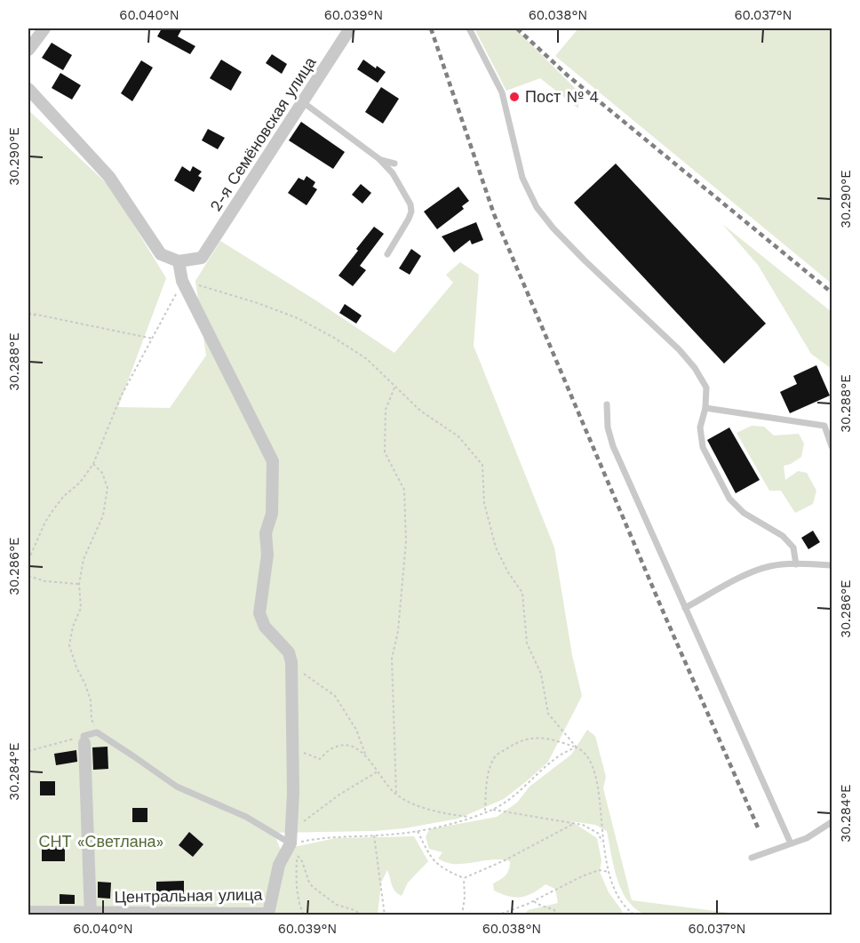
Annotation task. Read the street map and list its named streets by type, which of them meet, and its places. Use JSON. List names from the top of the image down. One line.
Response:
{"streets":{"street":["2-я Семёновская улица","Центральная улица"]},"parks":["СНТ «Светлана»"],"places":["Пост № 4"],"coordinates":["60.040°N","60.039°N","60.038°N","60.037°N","30.290°E","30.288°E","30.286°E","30.284°E"]}
